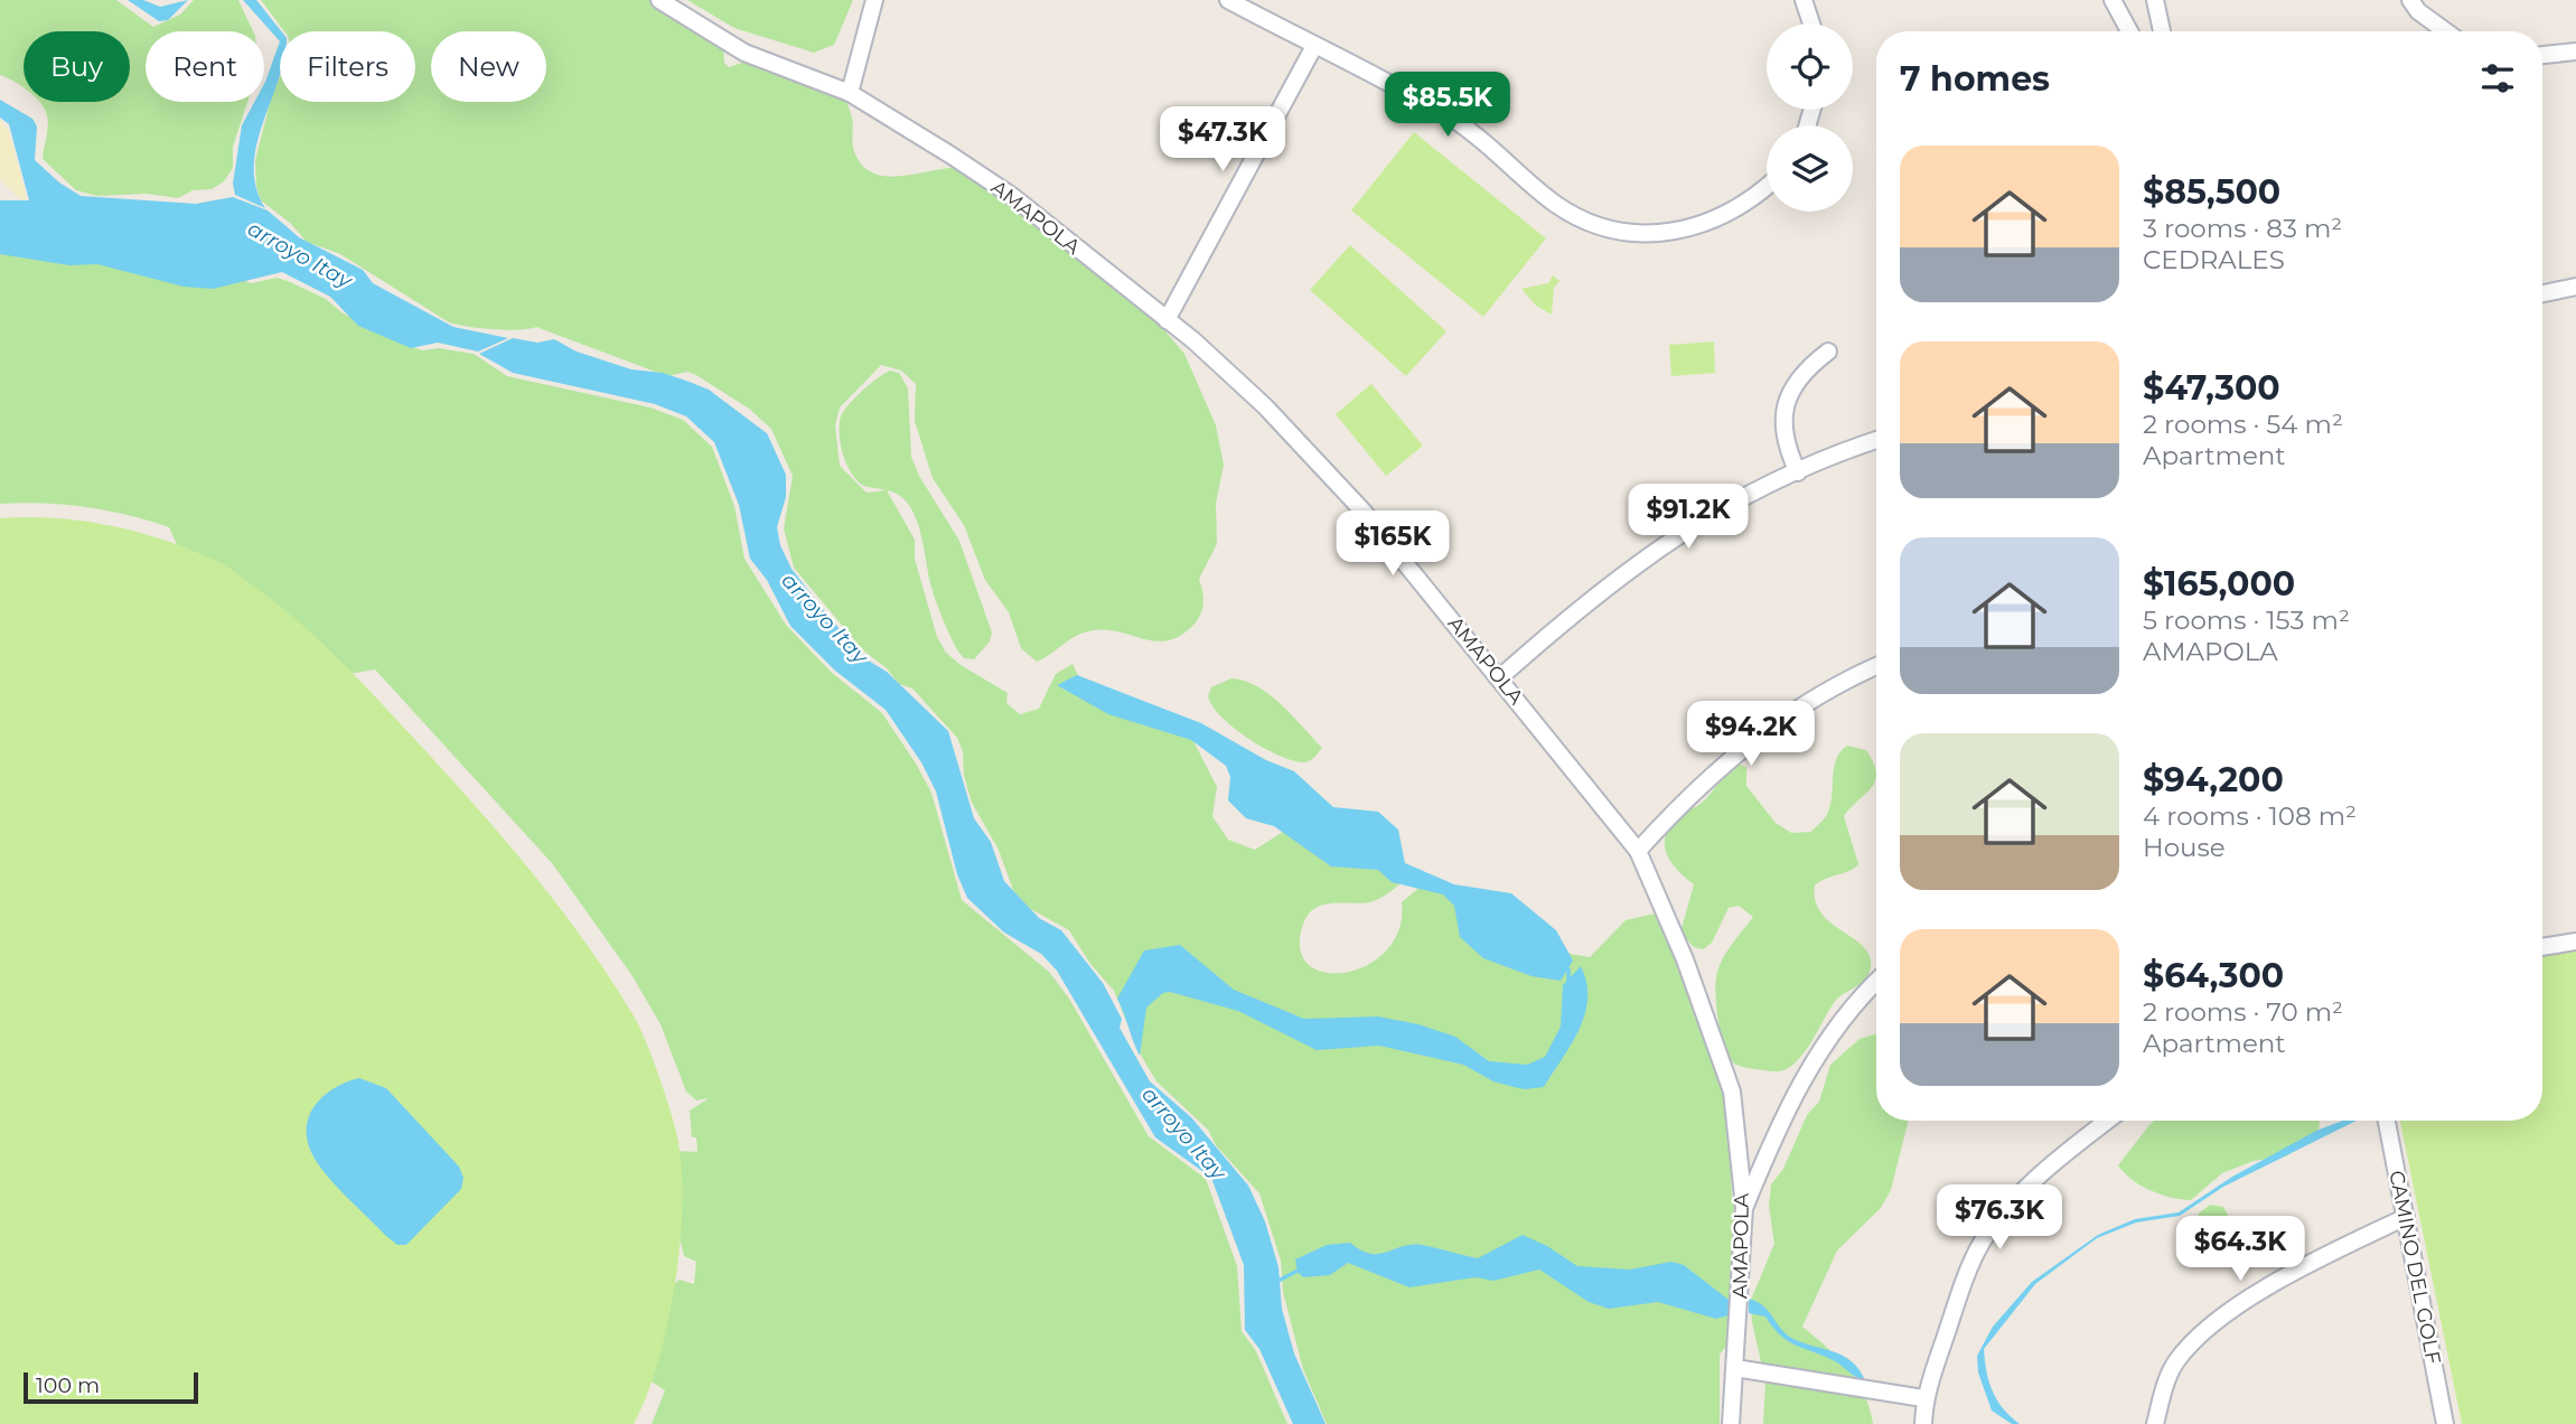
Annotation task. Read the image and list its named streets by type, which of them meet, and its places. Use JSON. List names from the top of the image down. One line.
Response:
{"streets":{"street":["AMAPOLA","CAMINO DEL GOLF"]},"water":["arroyo Itay"],"scale_bar":"100 m","page":{"chip":["Buy","Rent","Filters","New"],"heading":"7 homes","price":["$85.5K","$47.3K","$91.2K","$165K","$94.2K","$76.3K","$64.3K"],"list":[{"name":"$85,500","note":"3 rooms · 83 m² · CEDRALES"},{"name":"$47,300","note":"2 rooms · 54 m² · Apartment"},{"name":"$165,000","note":"5 rooms · 153 m² · AMAPOLA"},{"name":"$94,200","note":"4 rooms · 108 m² · House"},{"name":"$64,300","note":"2 rooms · 70 m² · Apartment"}],"scale":"100 m"}}
